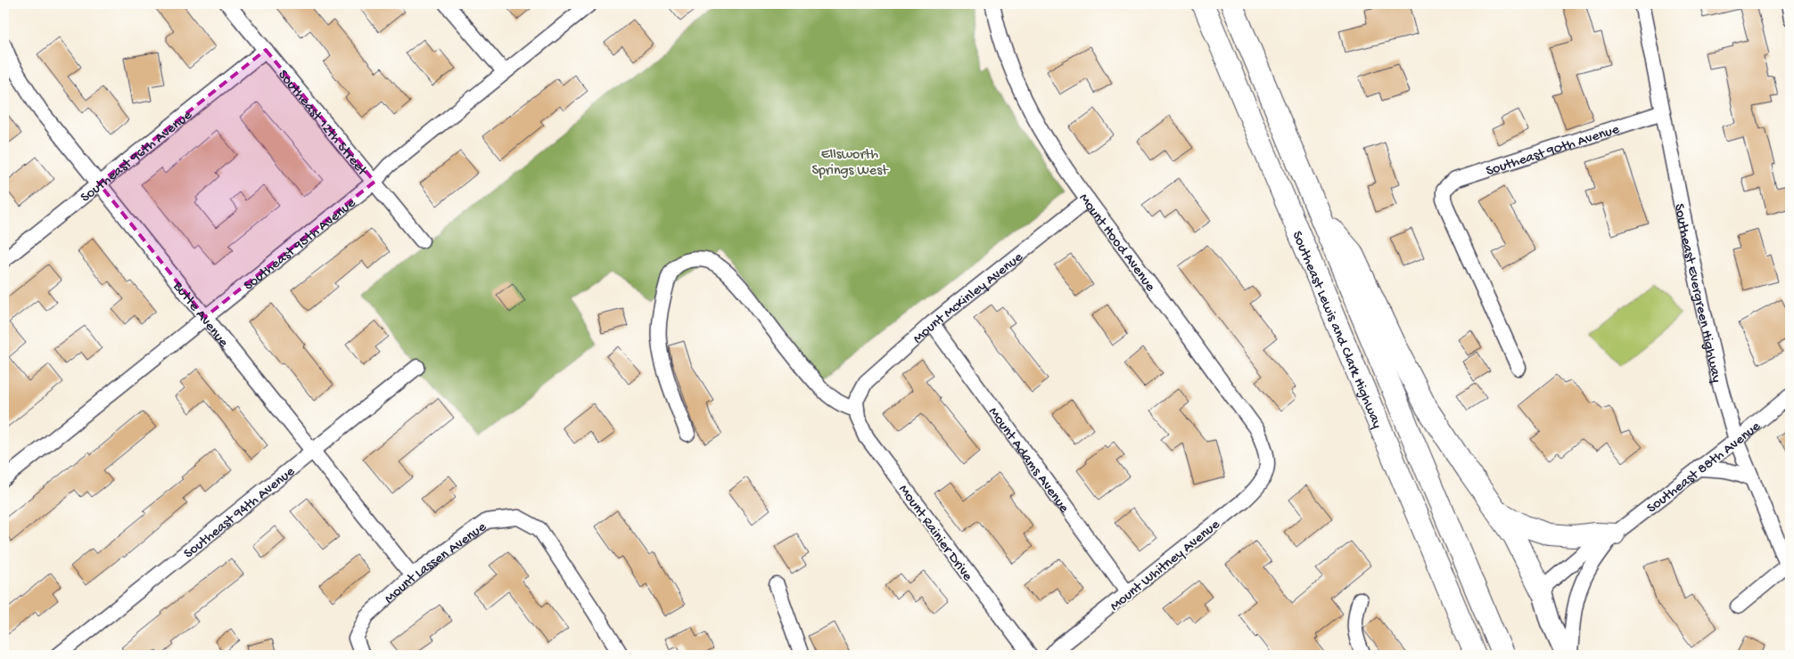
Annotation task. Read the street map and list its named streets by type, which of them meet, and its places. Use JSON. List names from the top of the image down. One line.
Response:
{"streets":{"highway":["Southeast Lewis and Clark Highway"],"street":["Southeast 12th Street","Southeast 90th Avenue","Southeast 96th Avenue","Mount Hood Avenue","Southeast 95th Avenue","Southeast Evergreen Highway","Mount McKinley Avenue","Butte Avenue","Mount Adams Avenue","Southeast 88th Avenue","Southeast 94th Avenue","Mount Rainier Drive","Mount Lassen Avenue","Mount Whitney Avenue"]},"crossings":[["Southeast 12th Street","Southeast 96th Avenue"],["Southeast 12th Street","Southeast 95th Avenue"],["Southeast 90th Avenue","Southeast Evergreen Highway"],["Southeast 96th Avenue","Butte Avenue"],["Mount Hood Avenue","Mount McKinley Avenue"],["Mount Hood Avenue","Mount Whitney Avenue"],["Southeast 95th Avenue","Butte Avenue"],["Southeast Evergreen Highway","Southeast 88th Avenue"],["Mount McKinley Avenue","Mount Adams Avenue"],["Mount McKinley Avenue","Mount Rainier Drive"],["Butte Avenue","Southeast 94th Avenue"],["Butte Avenue","Mount Lassen Avenue"],["Mount Adams Avenue","Mount Whitney Avenue"]],"parks":["Ellsworth Springs West"]}
